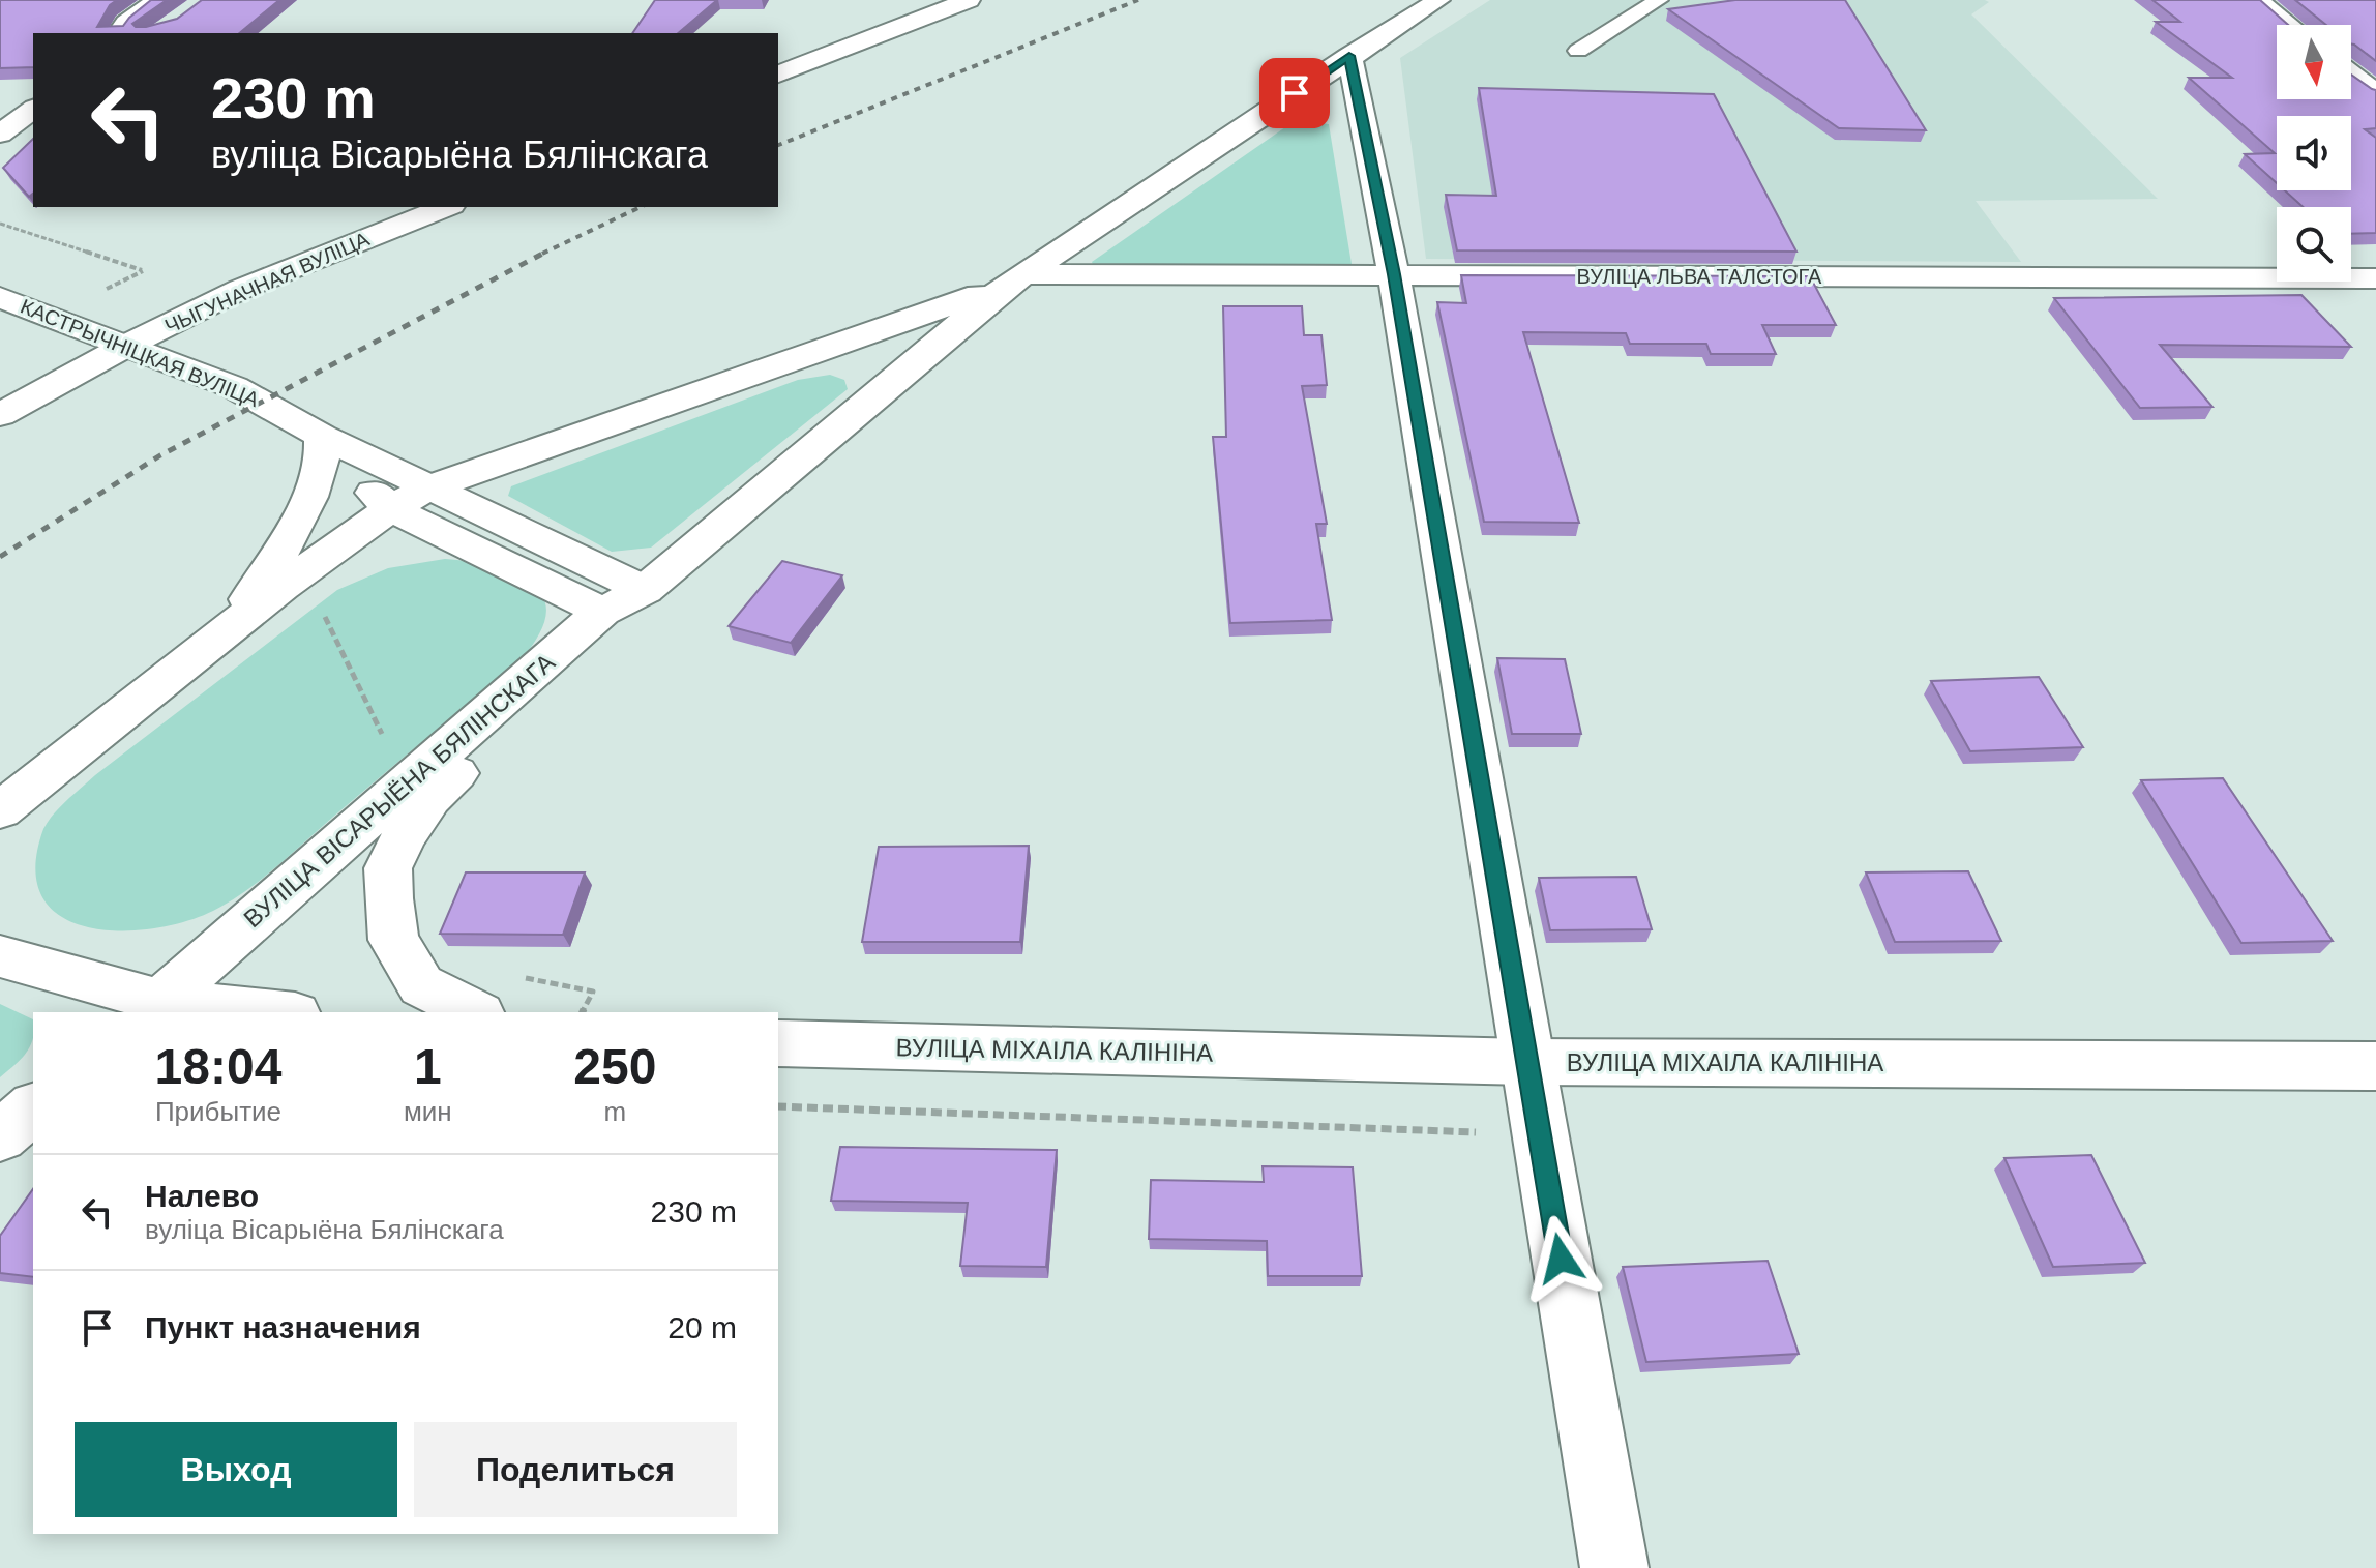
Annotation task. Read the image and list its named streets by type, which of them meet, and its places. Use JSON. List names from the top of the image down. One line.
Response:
{"streets":{"street":["ВУЛІЦА ЛЬВА ТАЛСТОГА","ЧЫГУНАЧНАЯ ВУЛІЦА","КАСТРЫЧНІЦКАЯ ВУЛІЦА","ВУЛІЦА ВІСАРЫЁНА БЯЛІНСКАГА","ВУЛІЦА МІХАІЛА КАЛІНІНА"]},"crossings":[["ВУЛІЦА ЛЬВА ТАЛСТОГА","ВУЛІЦА ВІСАРЫЁНА БЯЛІНСКАГА"],["ЧЫГУНАЧНАЯ ВУЛІЦА","КАСТРЫЧНІЦКАЯ ВУЛІЦА"],["КАСТРЫЧНІЦКАЯ ВУЛІЦА","ВУЛІЦА ВІСАРЫЁНА БЯЛІНСКАГА"]],"north":"bottom","page":{"turn":["230 m","вуліца Вісарыёна Бялінскага"],"eta":["18:04","Прибытие","1","мин","250","m"],"list":[{"name":"Налево","note":"вуліца Вісарыёна Бялінскага","value":"230 m"},{"name":"Пункт назначения","value":"20 m"}],"buttons":["Выход","Поделиться"]}}
